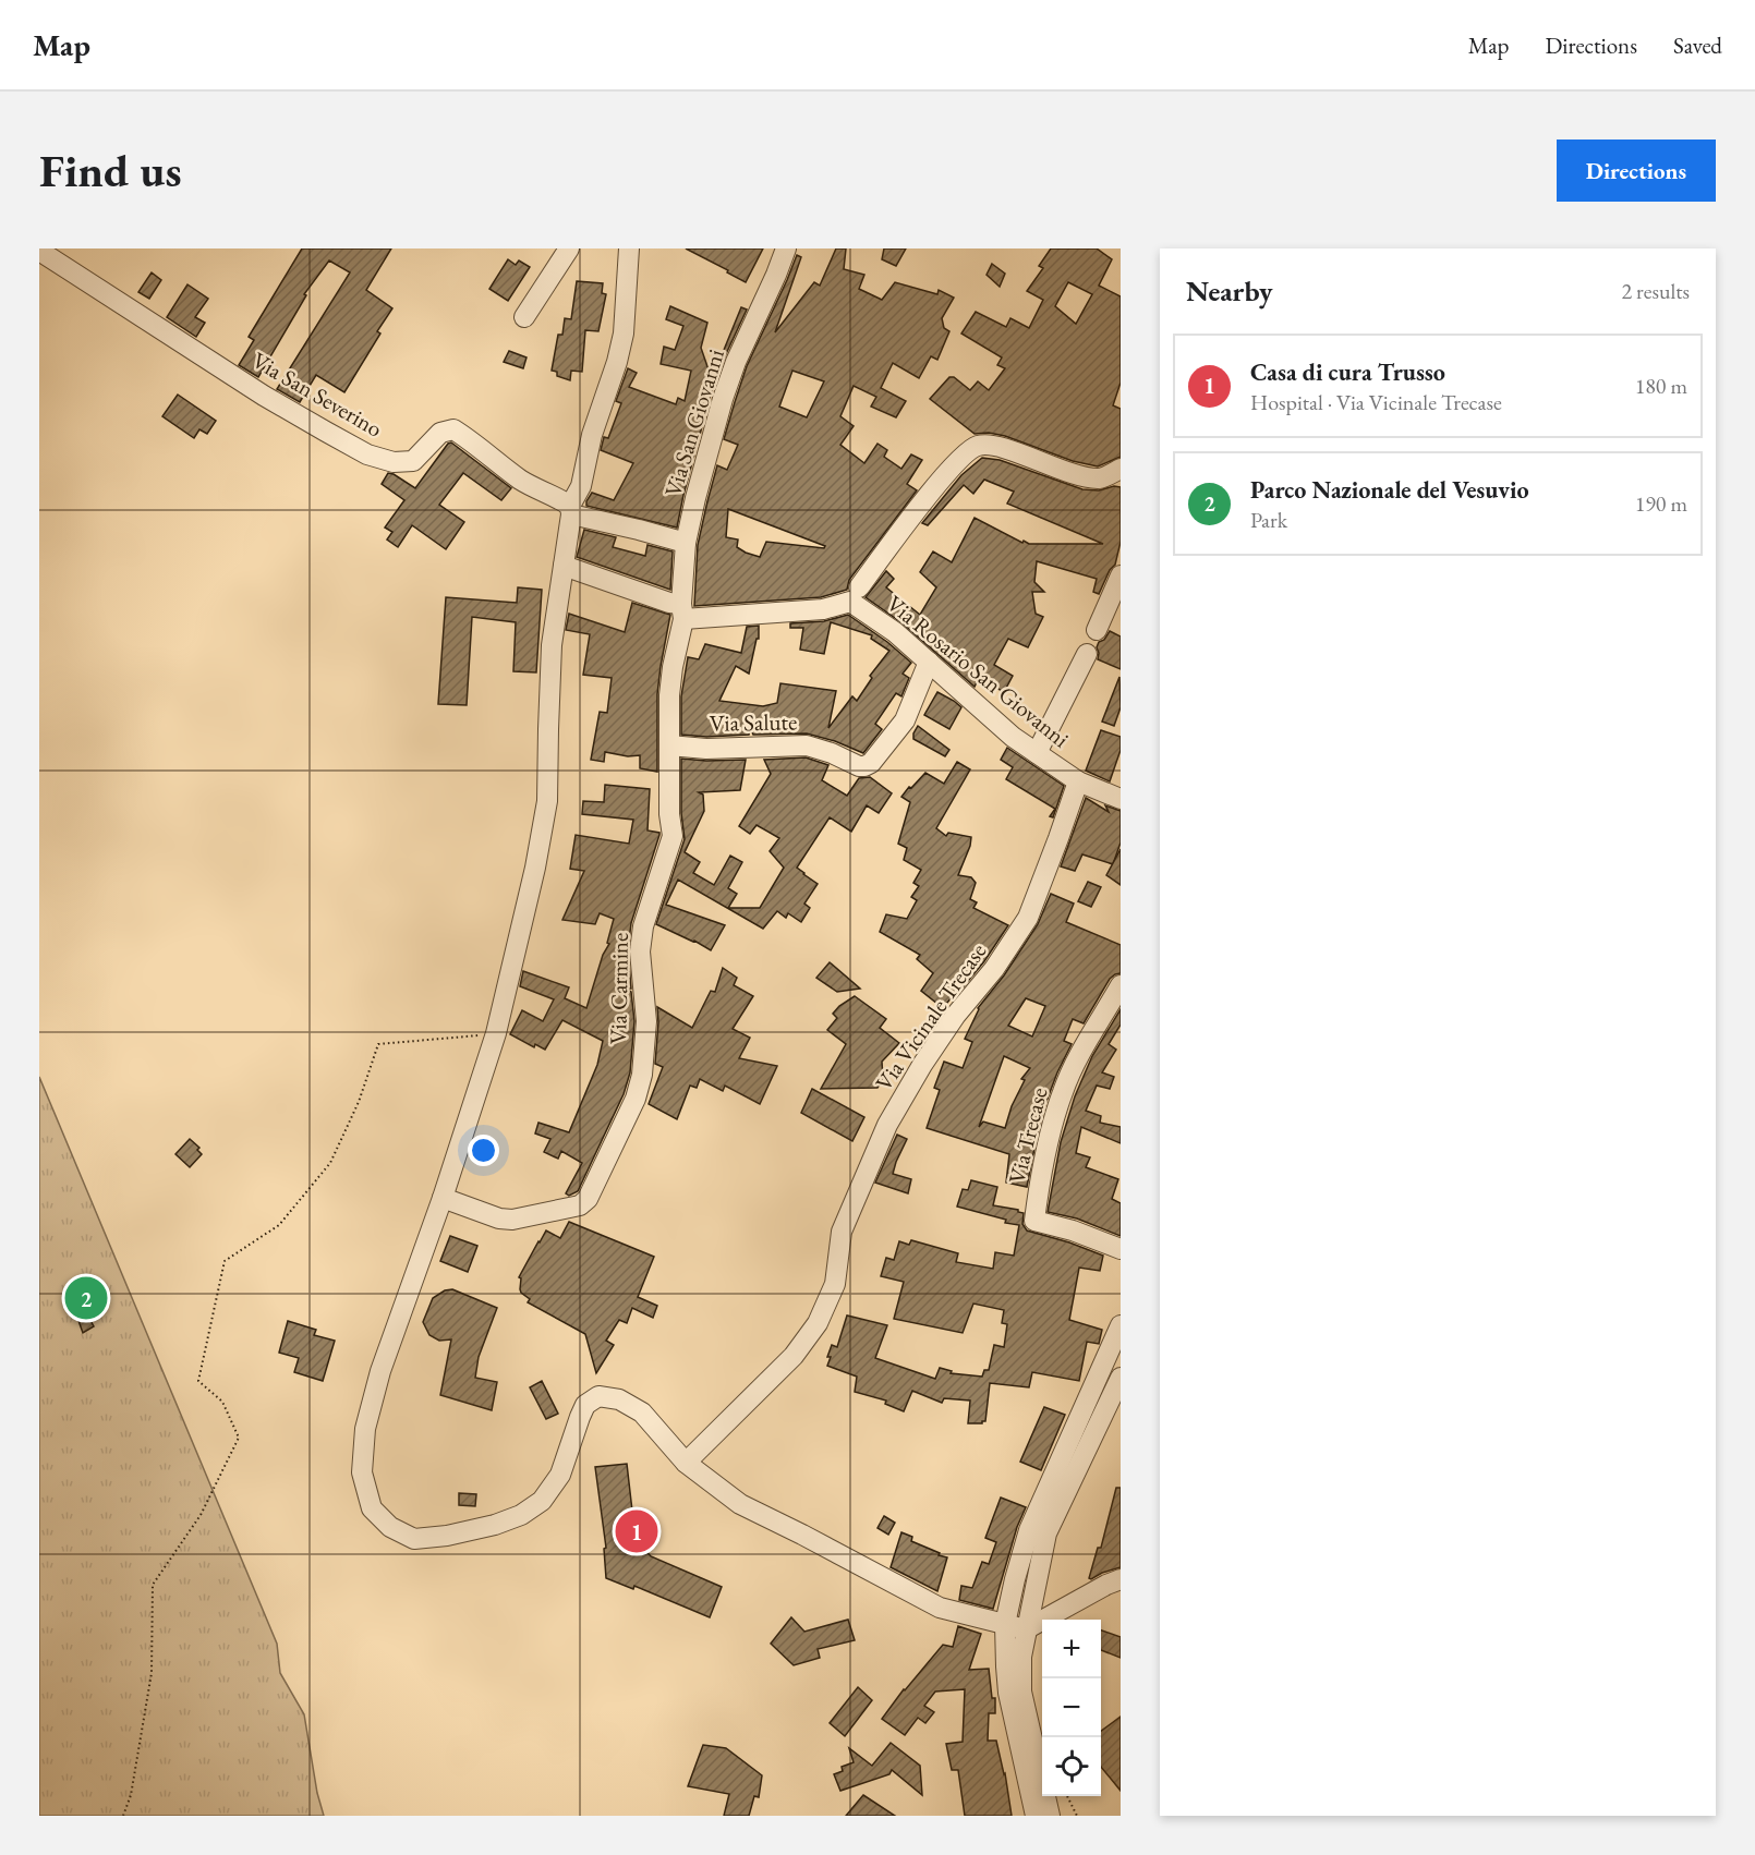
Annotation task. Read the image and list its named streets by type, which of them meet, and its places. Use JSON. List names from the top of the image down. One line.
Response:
{"streets":{"street":["Via San Severino","Via San Giovanni","Via Rosario San Giovanni","Via Salute","Via Carmine","Via Vicinale Trecase","Via Trecase"]},"crossings":[["Via San Giovanni","Via Rosario San Giovanni"],["Via San Giovanni","Via Carmine"],["Via Rosario San Giovanni","Via Salute"],["Via Rosario San Giovanni","Via Carmine"],["Via Rosario San Giovanni","Via Vicinale Trecase"],["Via Salute","Via Carmine"]],"page":{"header":"Map","nav":["Map","Directions","Saved"],"buttons":"Directions","title":"Find us","heading":["Nearby","2 results"],"list":[{"mark":"1","name":"Casa di cura Trusso","note":"Hospital · Via Vicinale Trecase","value":"180 m"},{"mark":"2","name":"Parco Nazionale del Vesuvio","note":"Park","value":"190 m"}],"pins":["2","1"],"map_buttons":["+","−"]}}
